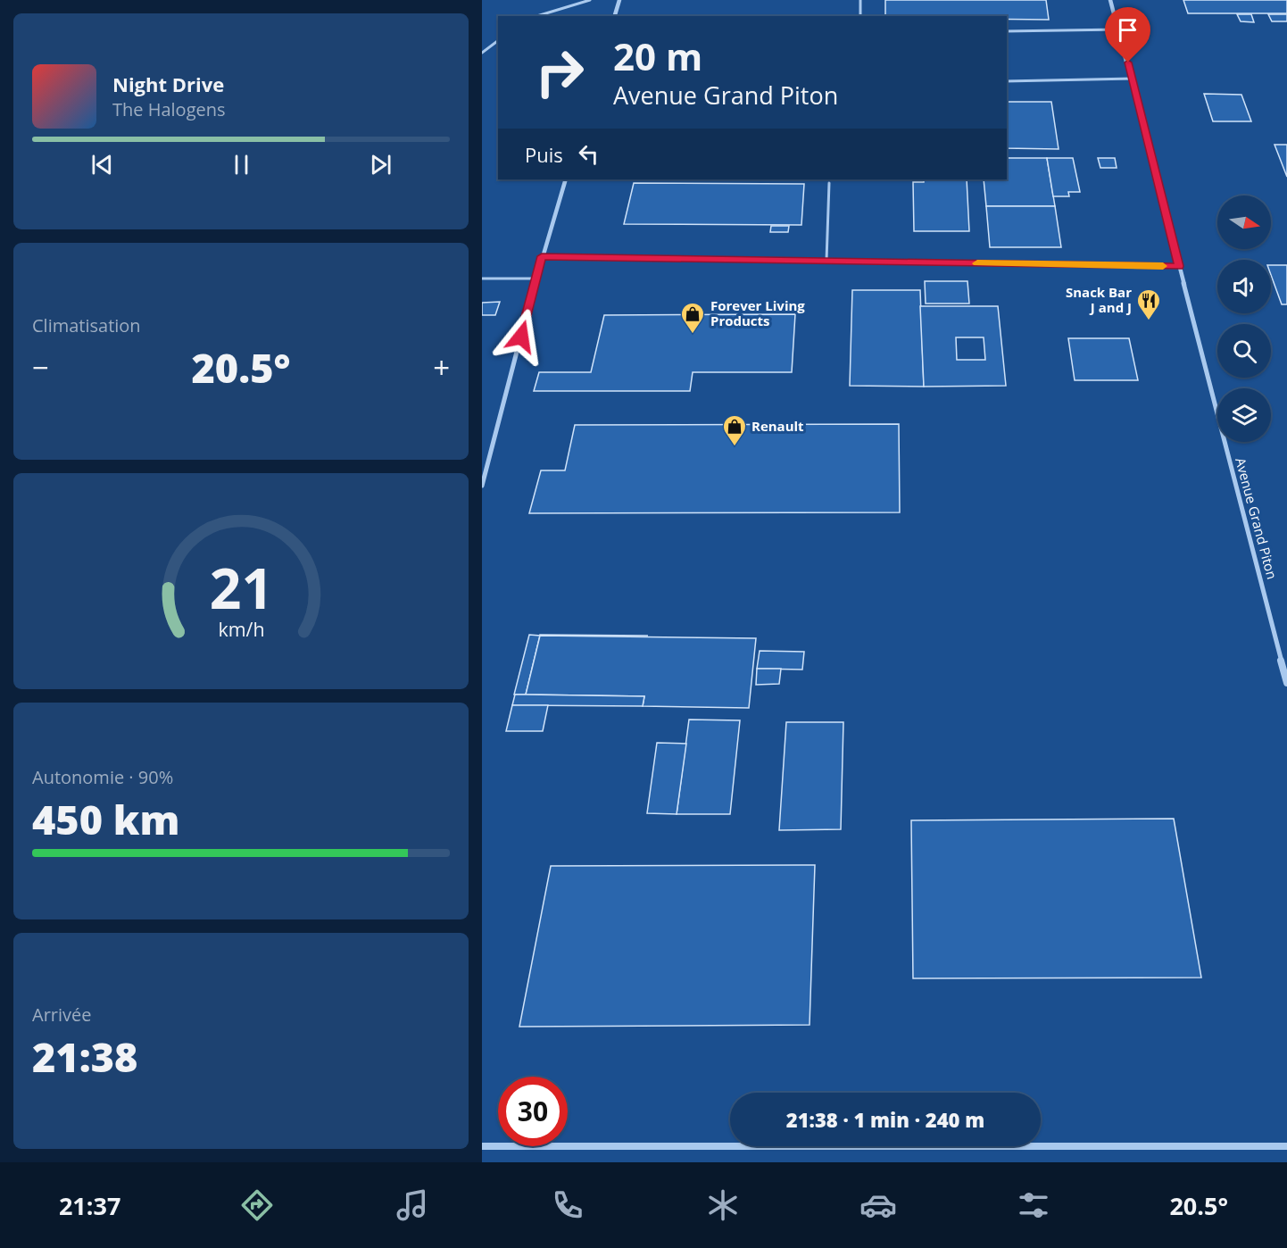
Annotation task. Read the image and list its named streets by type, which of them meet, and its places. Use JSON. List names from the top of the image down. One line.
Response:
{"streets":{"street":["Avenue Grand Piton"]},"places":{"restaurant":["Snack Bar J and J"],"shop":["Forever Living Products","Renault"]},"north":"right","page":{"turn":["20 m","Avenue Grand Piton"],"song":["Night Drive","The Halogens"],"then":"Puis","tile":["Climatisation",["Autonomie · 90%","450 km"],["Arrivée","21:38"]],"heat":["−","20.5°","+"],"limit":"30","trip":"21:38 · 1 min · 240 m","tabs":["21:37","20.5°"],"gauge":["21","km/h"]}}
